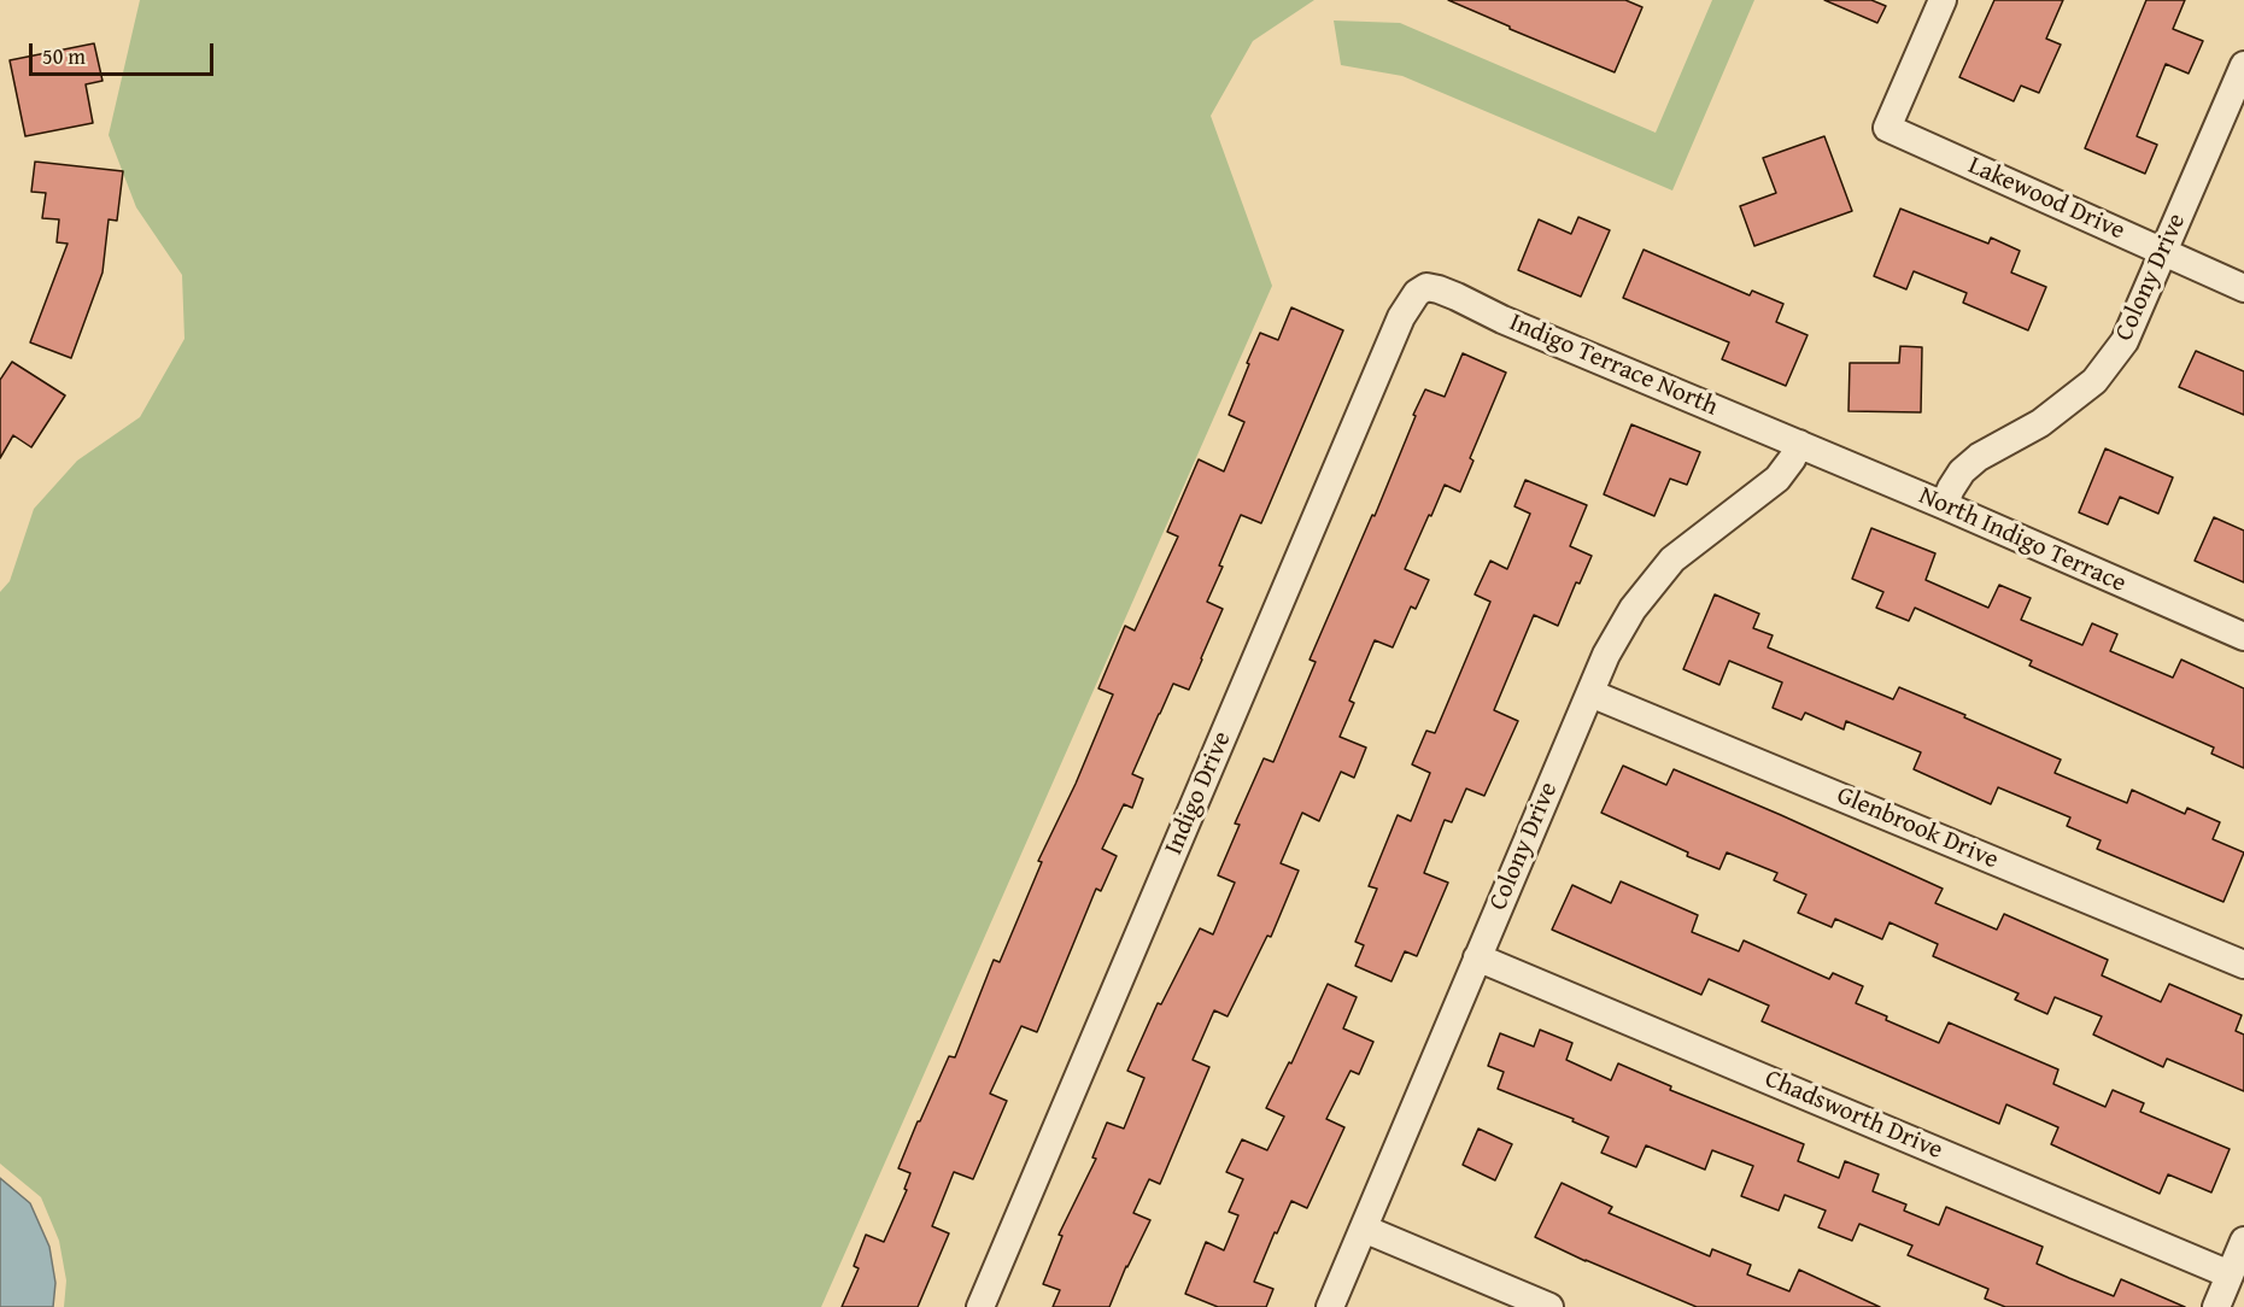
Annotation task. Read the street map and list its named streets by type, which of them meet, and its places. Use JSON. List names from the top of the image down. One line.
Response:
{"streets":{"street":["Lakewood Drive","Colony Drive","Indigo Terrace North","North Indigo Terrace","Indigo Drive","Glenbrook Drive","Chadsworth Drive"]},"crossings":[["Lakewood Drive","Colony Drive"],["Colony Drive","Indigo Terrace North"],["Colony Drive","North Indigo Terrace"],["Colony Drive","Glenbrook Drive"],["Colony Drive","Chadsworth Drive"],["Indigo Terrace North","North Indigo Terrace"],["Indigo Terrace North","Indigo Drive"]],"scale_bar":"50 m"}
